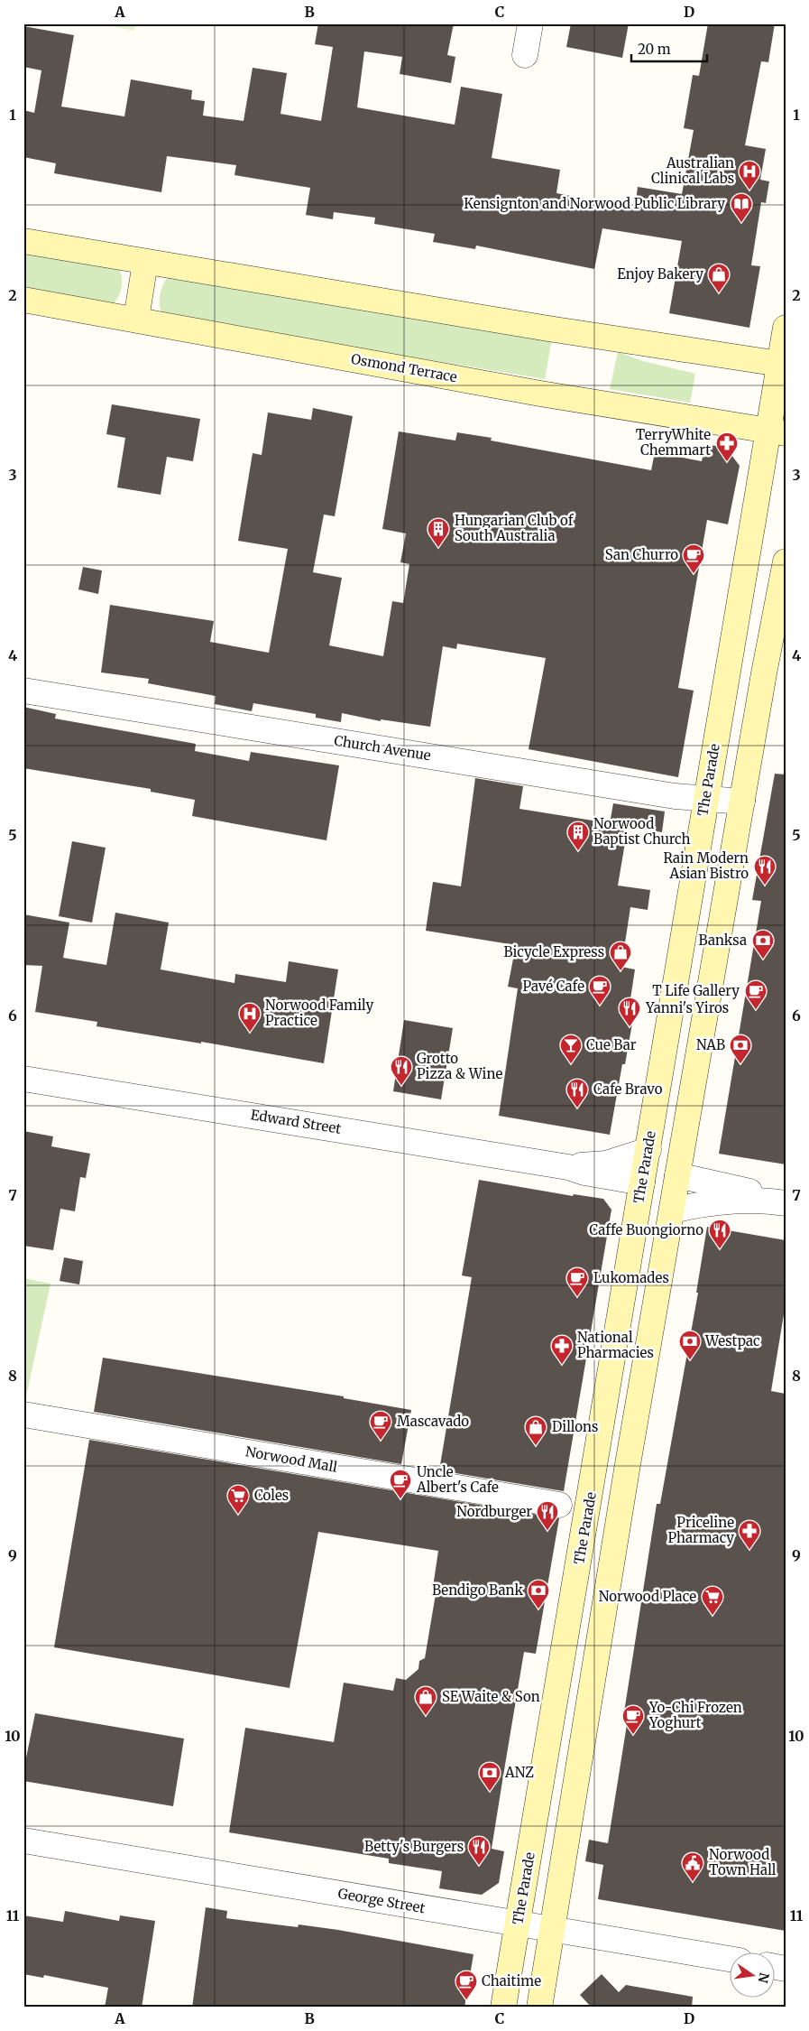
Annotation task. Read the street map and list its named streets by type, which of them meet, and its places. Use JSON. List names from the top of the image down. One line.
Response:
{"streets":{"main road":["Osmond Terrace","The Parade"],"street":["Church Avenue","Edward Street","Norwood Mall","George Street"]},"crossings":[["Osmond Terrace","The Parade"],["Church Avenue","The Parade"],["The Parade","Edward Street"],["The Parade","George Street"]],"places":{"hospital":["Australian Clinical Labs","Norwood Family Practice"],"library":["Kensignton and Norwood Public Library"],"shop":["Enjoy Bakery","Bicycle Express","Dillons","SE Waite & Son"],"pharmacy":["TerryWhite Chemmart","National Pharmacies","Priceline Pharmacy"],"building":["Hungarian Club of South Australia","Norwood Baptist Church"],"cafe":["San Churro","Pavé Cafe","T Life Gallery","Lukomades","Mascavado","Uncle Albert's Cafe","Yo-Chi Frozen Yoghurt","Chaitime"],"restaurant":["Rain Modern Asian Bistro","Yanni's Yiros","Grotto Pizza & Wine","Cafe Bravo","Caffe Buongiorno","Nordburger","Betty's Burgers"],"bank":["Banksa","NAB","Westpac","Bendigo Bank","ANZ"],"bar":["Cue Bar"],"supermarket":["Coles","Norwood Place"],"public building":["Norwood Town Hall"]},"scale_bar":"20 m","north":"right","grid":{"columns":["A","B","C","D"],"rows":["1","2","3","4","5","6","7","8","9","10","11"]}}
